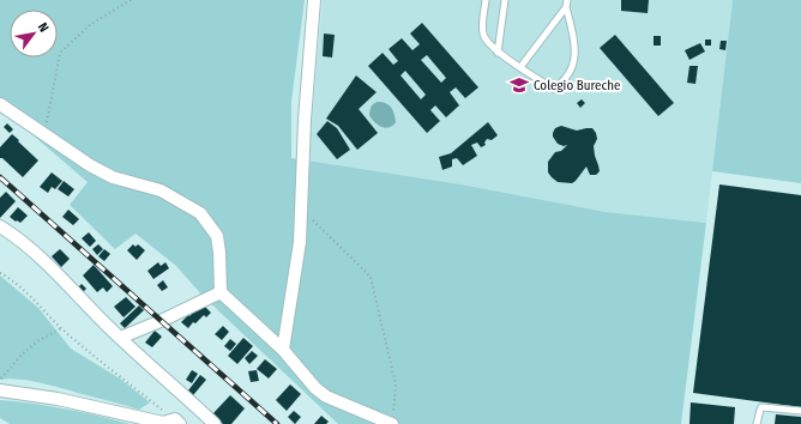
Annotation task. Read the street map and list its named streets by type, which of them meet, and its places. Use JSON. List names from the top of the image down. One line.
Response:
{"places":{"school or university":["Colegio Bureche"]},"north":"top right"}
